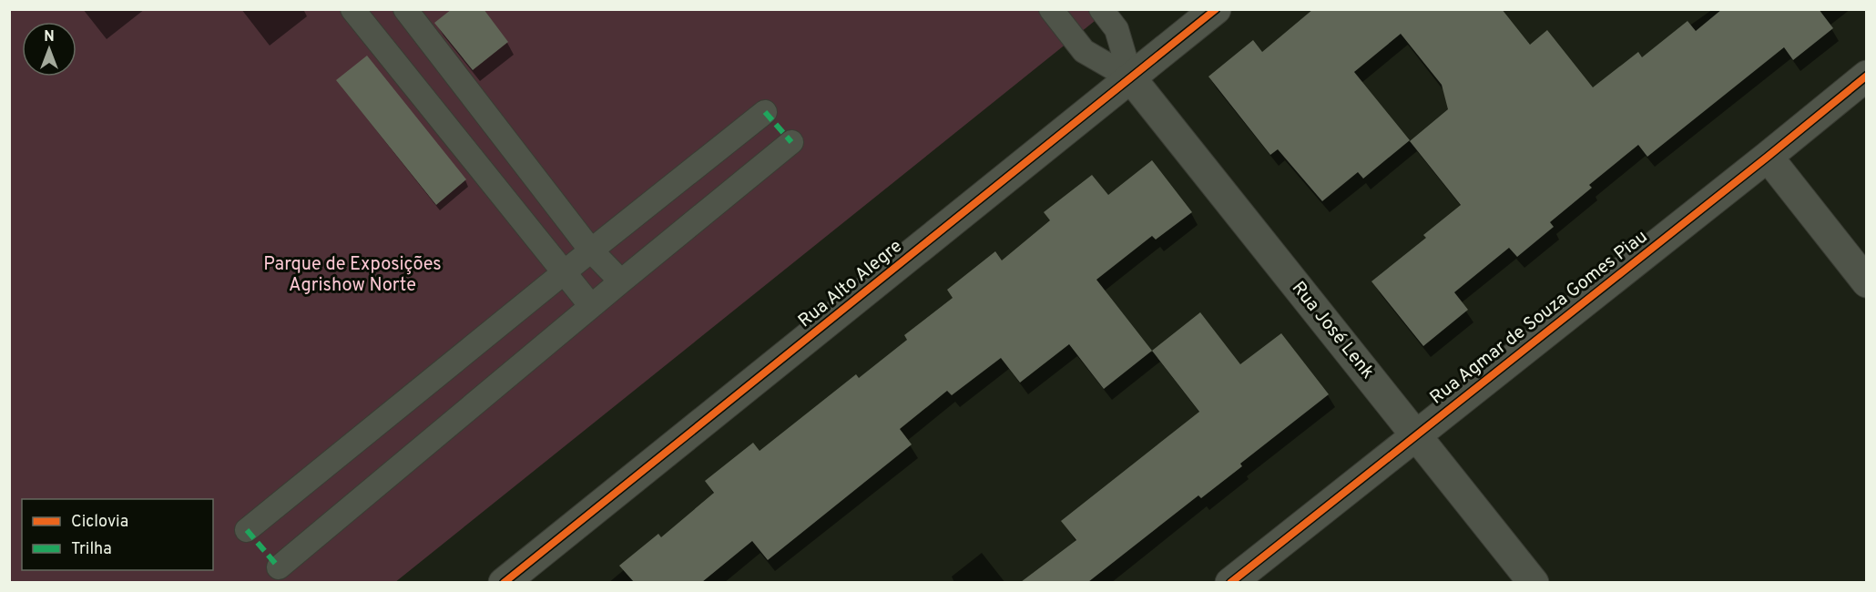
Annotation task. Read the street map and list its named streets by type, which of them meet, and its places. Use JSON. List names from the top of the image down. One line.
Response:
{"streets":{"street":["Rua Alto Alegre","Rua Agmar de Souza Gomes Piau","Rua José Lenk"]},"crossings":[["Rua Alto Alegre","Rua José Lenk"],["Rua Agmar de Souza Gomes Piau","Rua José Lenk"]],"parks":["Parque de Exposições Agrishow Norte"],"legend":["Ciclovia","Trilha"],"north":"top"}
